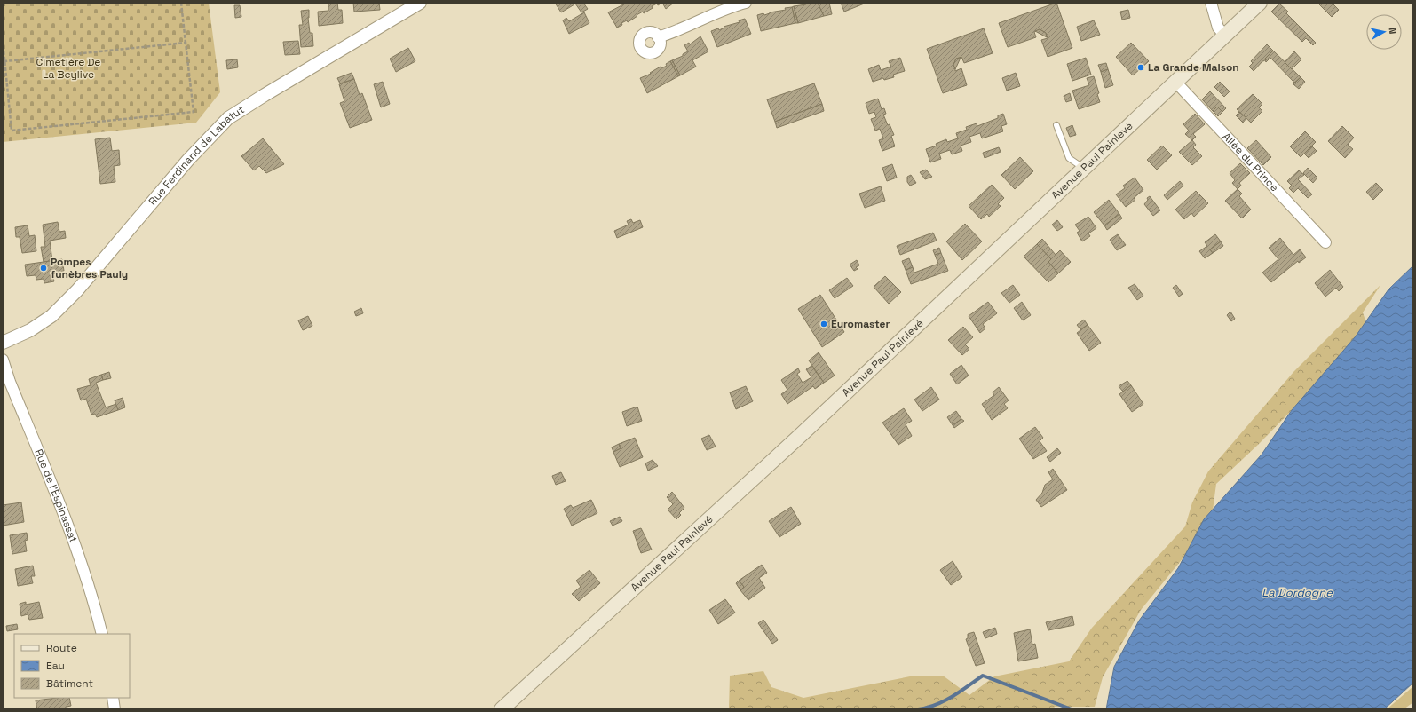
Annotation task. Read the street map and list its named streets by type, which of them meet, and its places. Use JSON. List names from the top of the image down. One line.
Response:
{"streets":{"main road":["Avenue Paul Painlevé"],"street":["Rue Ferdinand de Labatut","Allée du Prince","Rue de l'Espinassat"]},"crossings":[["Avenue Paul Painlevé","Allée du Prince"]],"water":["La Dordogne"],"parks":["Cimetière De La Beylive"],"places":["La Grande Maison","Pompes funèbres Pauly","Euromaster"],"legend":["Route","Eau","Bâtiment"],"north":"right"}
